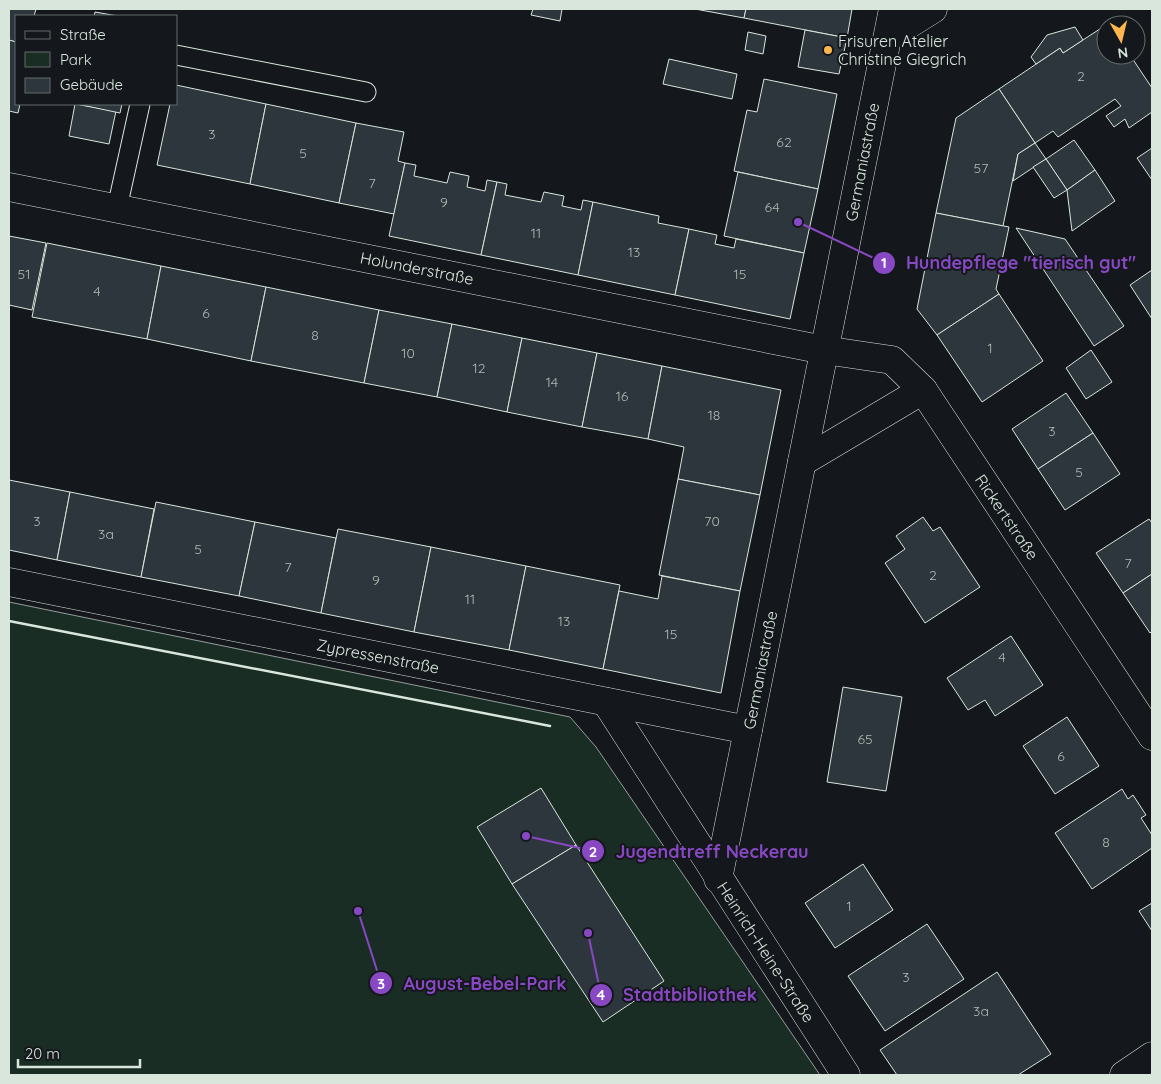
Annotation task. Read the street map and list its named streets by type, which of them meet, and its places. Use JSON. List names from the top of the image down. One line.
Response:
{"streets":{"street":["Germaniastraße","Holunderstraße","Rickertstraße","Zypressenstraße","Heinrich-Heine-Straße"]},"crossings":[["Germaniastraße","Holunderstraße"],["Germaniastraße","Rickertstraße"],["Germaniastraße","Zypressenstraße"],["Germaniastraße","Heinrich-Heine-Straße"],["Holunderstraße","Rickertstraße"],["Zypressenstraße","Heinrich-Heine-Straße"]],"places":["Frisuren Atelier Christine Giegrich","Hundepflege \"tierisch gut\"","Jugendtreff Neckerau","August-Bebel-Park","Stadtbibliothek"],"house_numbers":["2","3","62","5","57","7","9","64","11","13","51","15","4","6","8","1","10","12","14","16","18","3","5","3","70","3a","5","7","7","2","9","11","13","15","4","65","6","8","1","3","3a"],"legend":["Straße","Park","Gebäude"],"scale_bar":"20 m","north":"bottom"}
